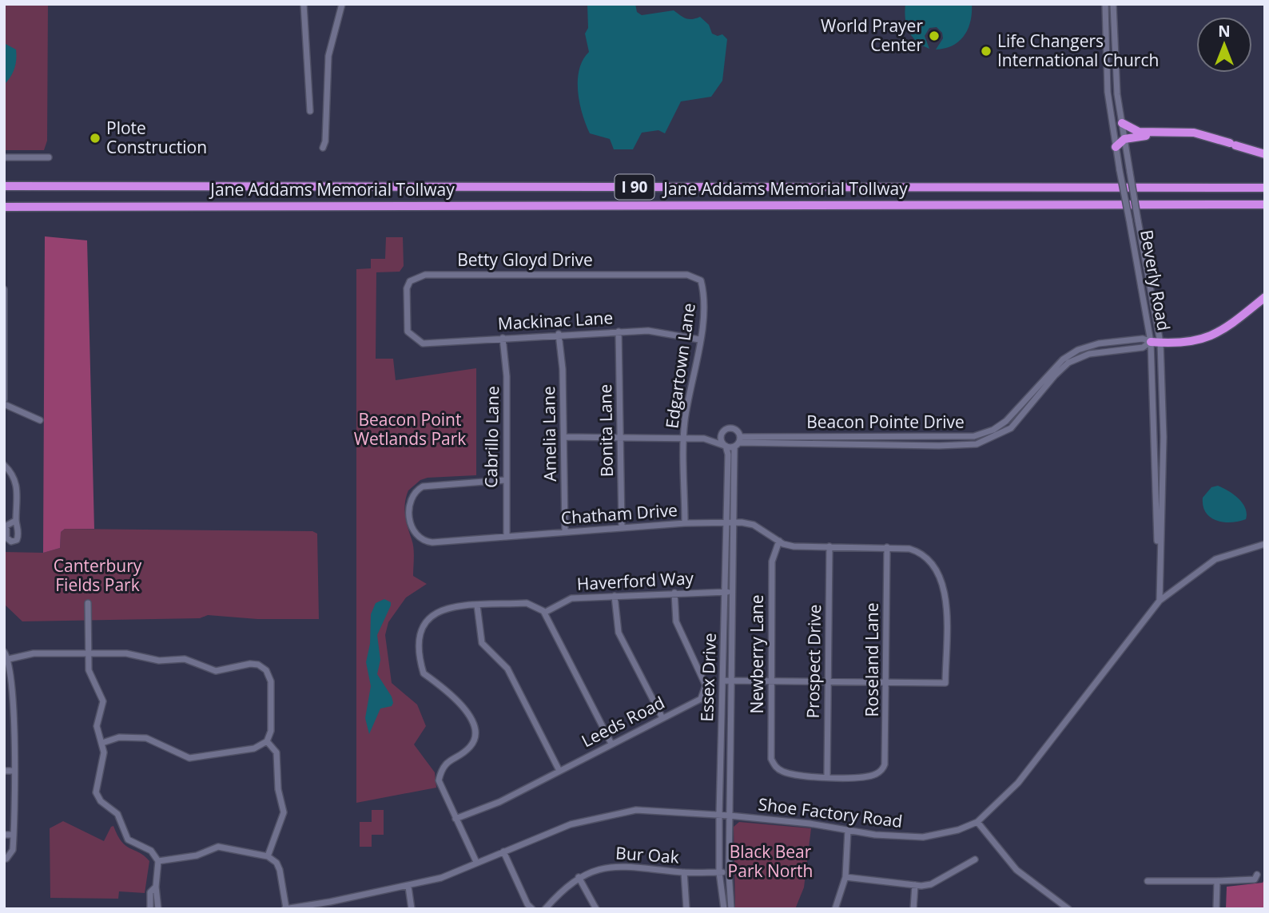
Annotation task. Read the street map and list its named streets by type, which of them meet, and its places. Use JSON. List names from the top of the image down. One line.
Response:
{"streets":{"highway":["I 90","Jane Addams Memorial Tollway"],"street":["Betty Gloyd Drive","Beverly Road","Mackinac Lane","Edgartown Lane","Beacon Pointe Drive","Bonita Lane","Amelia Lane","Cabrillo Lane","Chatham Drive","Haverford Way","Newberry Lane","Roseland Lane","Prospect Drive","Essex Drive","Leeds Road","Shoe Factory Road","Bur Oak"]},"crossings":[["Betty Gloyd Drive","Mackinac Lane"],["Betty Gloyd Drive","Edgartown Lane"],["Beverly Road","Beacon Pointe Drive"],["Beverly Road","Shoe Factory Road"],["Mackinac Lane","Edgartown Lane"],["Mackinac Lane","Bonita Lane"],["Mackinac Lane","Amelia Lane"],["Mackinac Lane","Cabrillo Lane"],["Edgartown Lane","Chatham Drive"],["Beacon Pointe Drive","Essex Drive"],["Bonita Lane","Chatham Drive"],["Amelia Lane","Chatham Drive"],["Cabrillo Lane","Chatham Drive"],["Chatham Drive","Newberry Lane"],["Chatham Drive","Roseland Lane"],["Chatham Drive","Prospect Drive"],["Chatham Drive","Essex Drive"],["Haverford Way","Essex Drive"],["Haverford Way","Leeds Road"],["Newberry Lane","Roseland Lane"],["Newberry Lane","Prospect Drive"],["Roseland Lane","Prospect Drive"],["Essex Drive","Shoe Factory Road"],["Essex Drive","Bur Oak"]],"parks":["Beacon Point Wetlands Park","Canterbury Fields Park","Black Bear Park North"],"places":["World Prayer Center","Life Changers International Church","Plote Construction"],"north":"top"}
